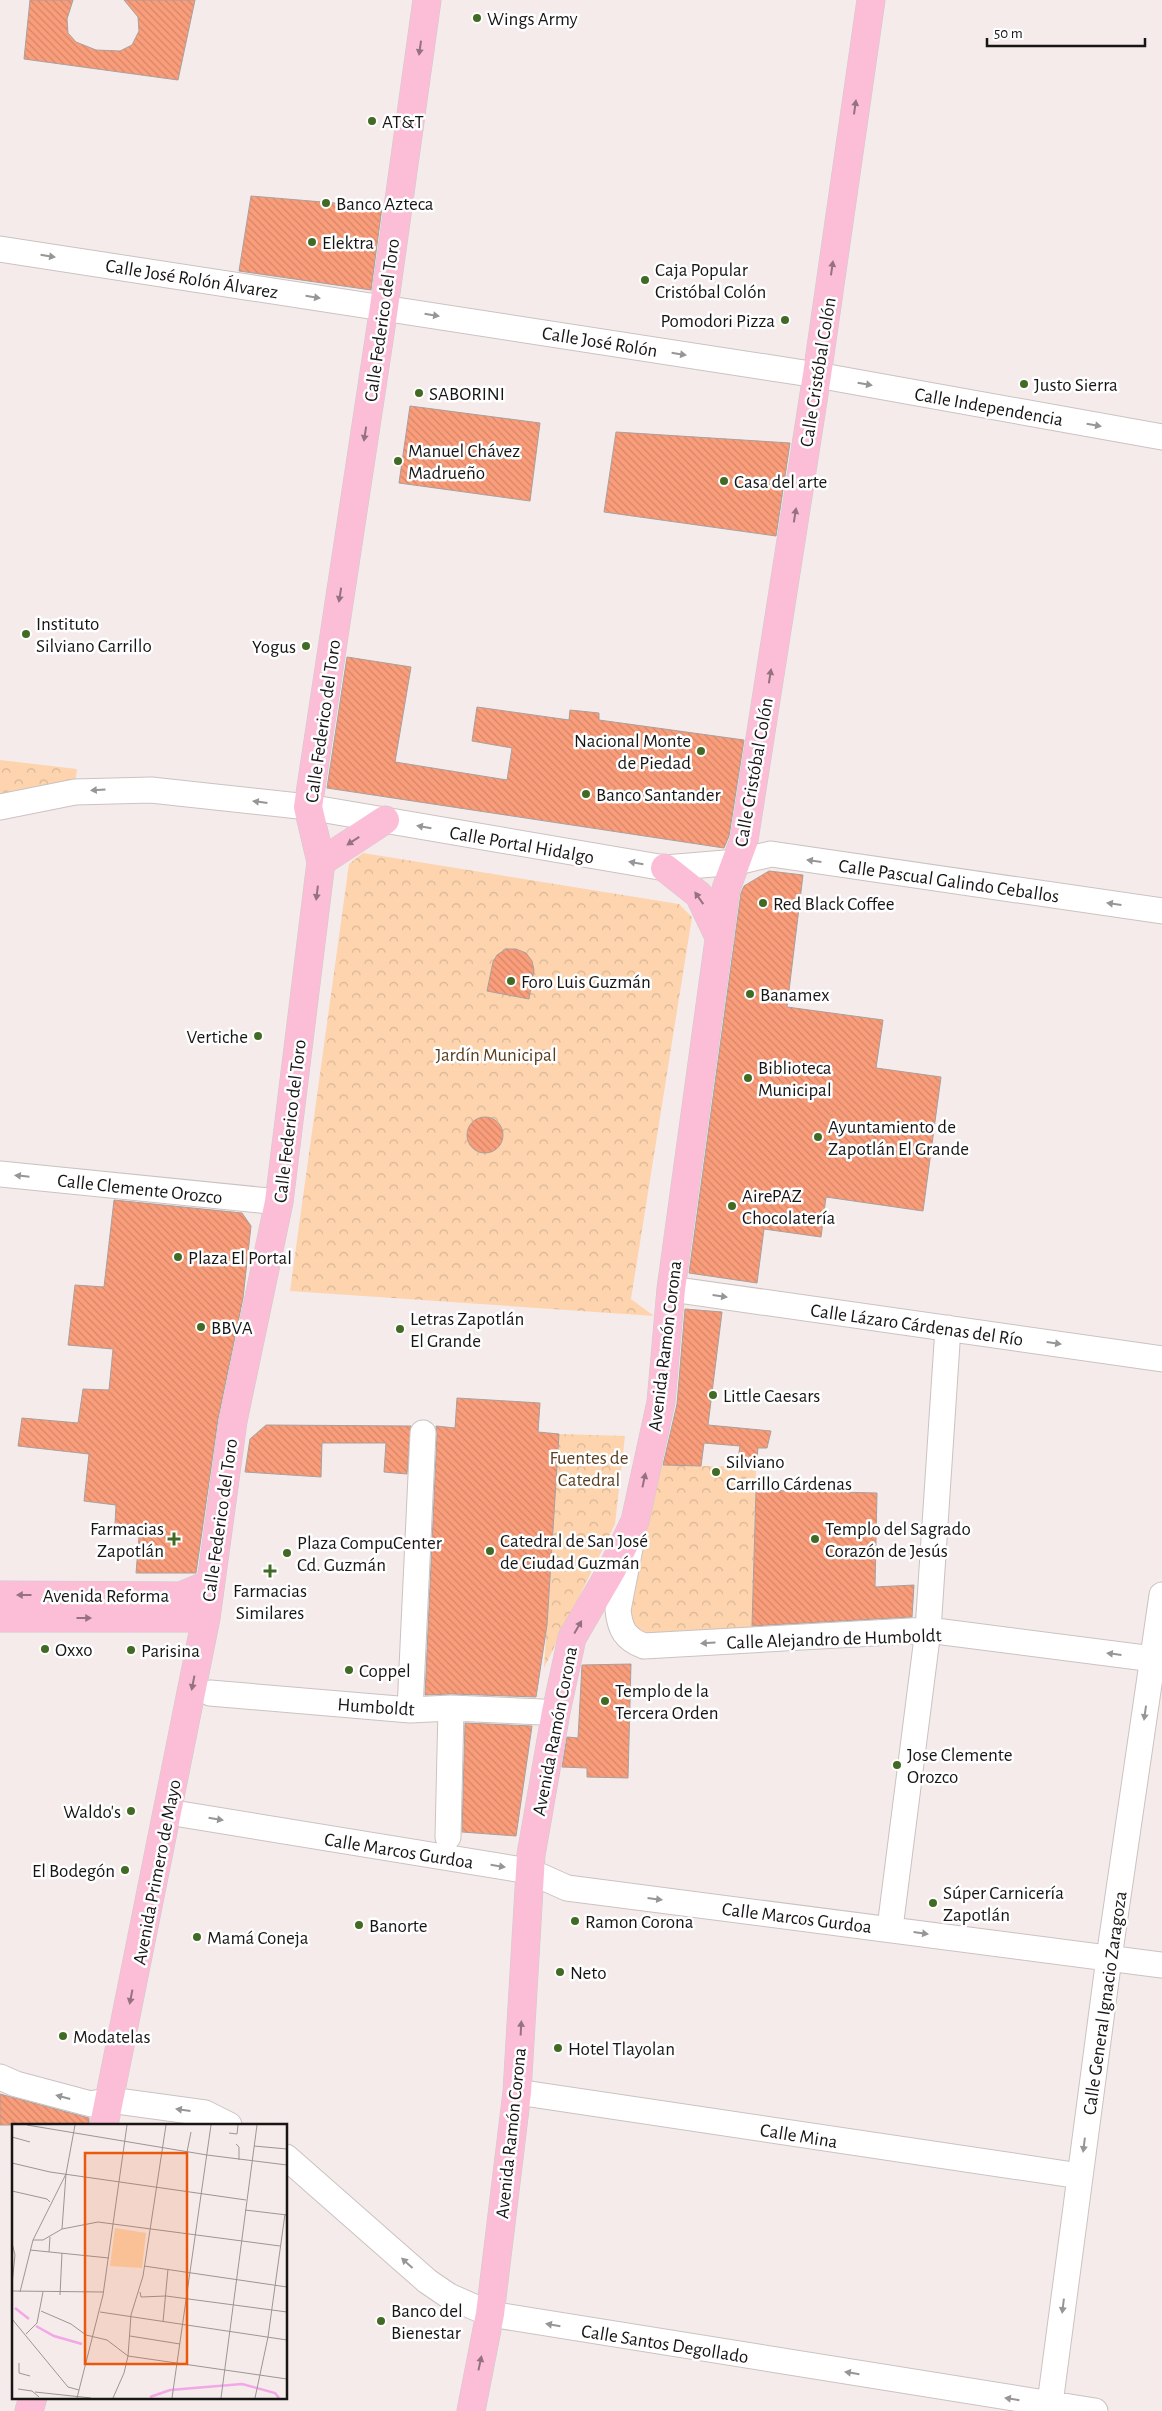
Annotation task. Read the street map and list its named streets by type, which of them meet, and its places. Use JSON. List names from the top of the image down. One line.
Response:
{"streets":{"main road":["Calle Federico del Toro","Calle Cristóbal Colón","Avenida Ramón Corona","Avenida Reforma","Avenida Primero de Mayo"],"street":["Calle José Rolón Álvarez","Calle José Rolón","Calle Independencia","Calle Portal Hidalgo","Calle Pascual Galindo Ceballos","Calle Clemente Orozco","Calle Lázaro Cárdenas del Río","Calle Alejandro de Humboldt","Humboldt","Calle Marcos Gurdoa","Calle General Ignacio Zaragoza","Calle Mina","Calle Santos Degollado"]},"crossings":[["Calle José Rolón Álvarez","Calle Federico del Toro"],["Calle José Rolón Álvarez","Calle José Rolón"],["Calle Federico del Toro","Calle José Rolón"],["Calle Federico del Toro","Calle Portal Hidalgo"],["Calle Federico del Toro","Calle Clemente Orozco"],["Calle Federico del Toro","Avenida Reforma"],["Calle Federico del Toro","Avenida Primero de Mayo"],["Calle José Rolón","Calle Cristóbal Colón"],["Calle José Rolón","Calle Independencia"],["Calle Cristóbal Colón","Calle Independencia"],["Calle Cristóbal Colón","Calle Portal Hidalgo"],["Calle Cristóbal Colón","Calle Pascual Galindo Ceballos"],["Calle Cristóbal Colón","Avenida Ramón Corona"],["Calle Portal Hidalgo","Calle Pascual Galindo Ceballos"],["Calle Portal Hidalgo","Avenida Ramón Corona"],["Calle Pascual Galindo Ceballos","Avenida Ramón Corona"],["Calle Lázaro Cárdenas del Río","Avenida Ramón Corona"],["Avenida Ramón Corona","Calle Alejandro de Humboldt"],["Avenida Ramón Corona","Calle Marcos Gurdoa"],["Avenida Ramón Corona","Calle Mina"],["Avenida Ramón Corona","Calle Santos Degollado"],["Avenida Reforma","Avenida Primero de Mayo"],["Calle Alejandro de Humboldt","Calle General Ignacio Zaragoza"],["Calle Marcos Gurdoa","Avenida Primero de Mayo"],["Calle Marcos Gurdoa","Calle General Ignacio Zaragoza"],["Calle General Ignacio Zaragoza","Calle Mina"],["Calle General Ignacio Zaragoza","Calle Santos Degollado"]],"one_way":["Calle José Rolón Álvarez","Calle Federico del Toro","Calle José Rolón","Calle Cristóbal Colón","Calle Independencia","Calle Portal Hidalgo","Calle Pascual Galindo Ceballos","Calle Clemente Orozco","Calle Lázaro Cárdenas del Río","Avenida Ramón Corona","Calle Alejandro de Humboldt","Calle Marcos Gurdoa","Avenida Primero de Mayo","Calle General Ignacio Zaragoza","Calle Santos Degollado"],"parks":["Jardín Municipal","Fuentes de Catedral"],"places":{"other":["Wings Army","AT&T","Banco Azteca","Elektra","Caja Popular Cristóbal Colón","Pomodori Pizza","Justo Sierra","SABORINI","Manuel Chávez Madrueño","Casa del arte","Instituto Silviano Carrillo","Yogus","Nacional Monte de Piedad","Banco Santander","Red Black Coffee","Foro Luis Guzmán","Banamex","Vertiche","Biblioteca Municipal","Ayuntamiento de Zapotlán El Grande","AirePAZ Chocolatería","Plaza El Portal","BBVA","Letras Zapotlán El Grande","Little Caesars","Silviano Carrillo Cárdenas","Templo del Sagrado Corazón de Jesús","Catedral de San José de Ciudad Guzmán","Plaza CompuCenter Cd. Guzmán","Oxxo","Parisina","Coppel","Templo de la Tercera Orden","Jose Clemente Orozco","Waldo's","El Bodegón","Súper Carnicería Zapotlán","Ramon Corona","Banorte","Mamá Coneja","Neto","Modatelas","Hotel Tlayolan","Banco del Bienestar"],"health":["Farmacias Zapotlán","Farmacias Similares"]},"scale_bar":"50 m"}
